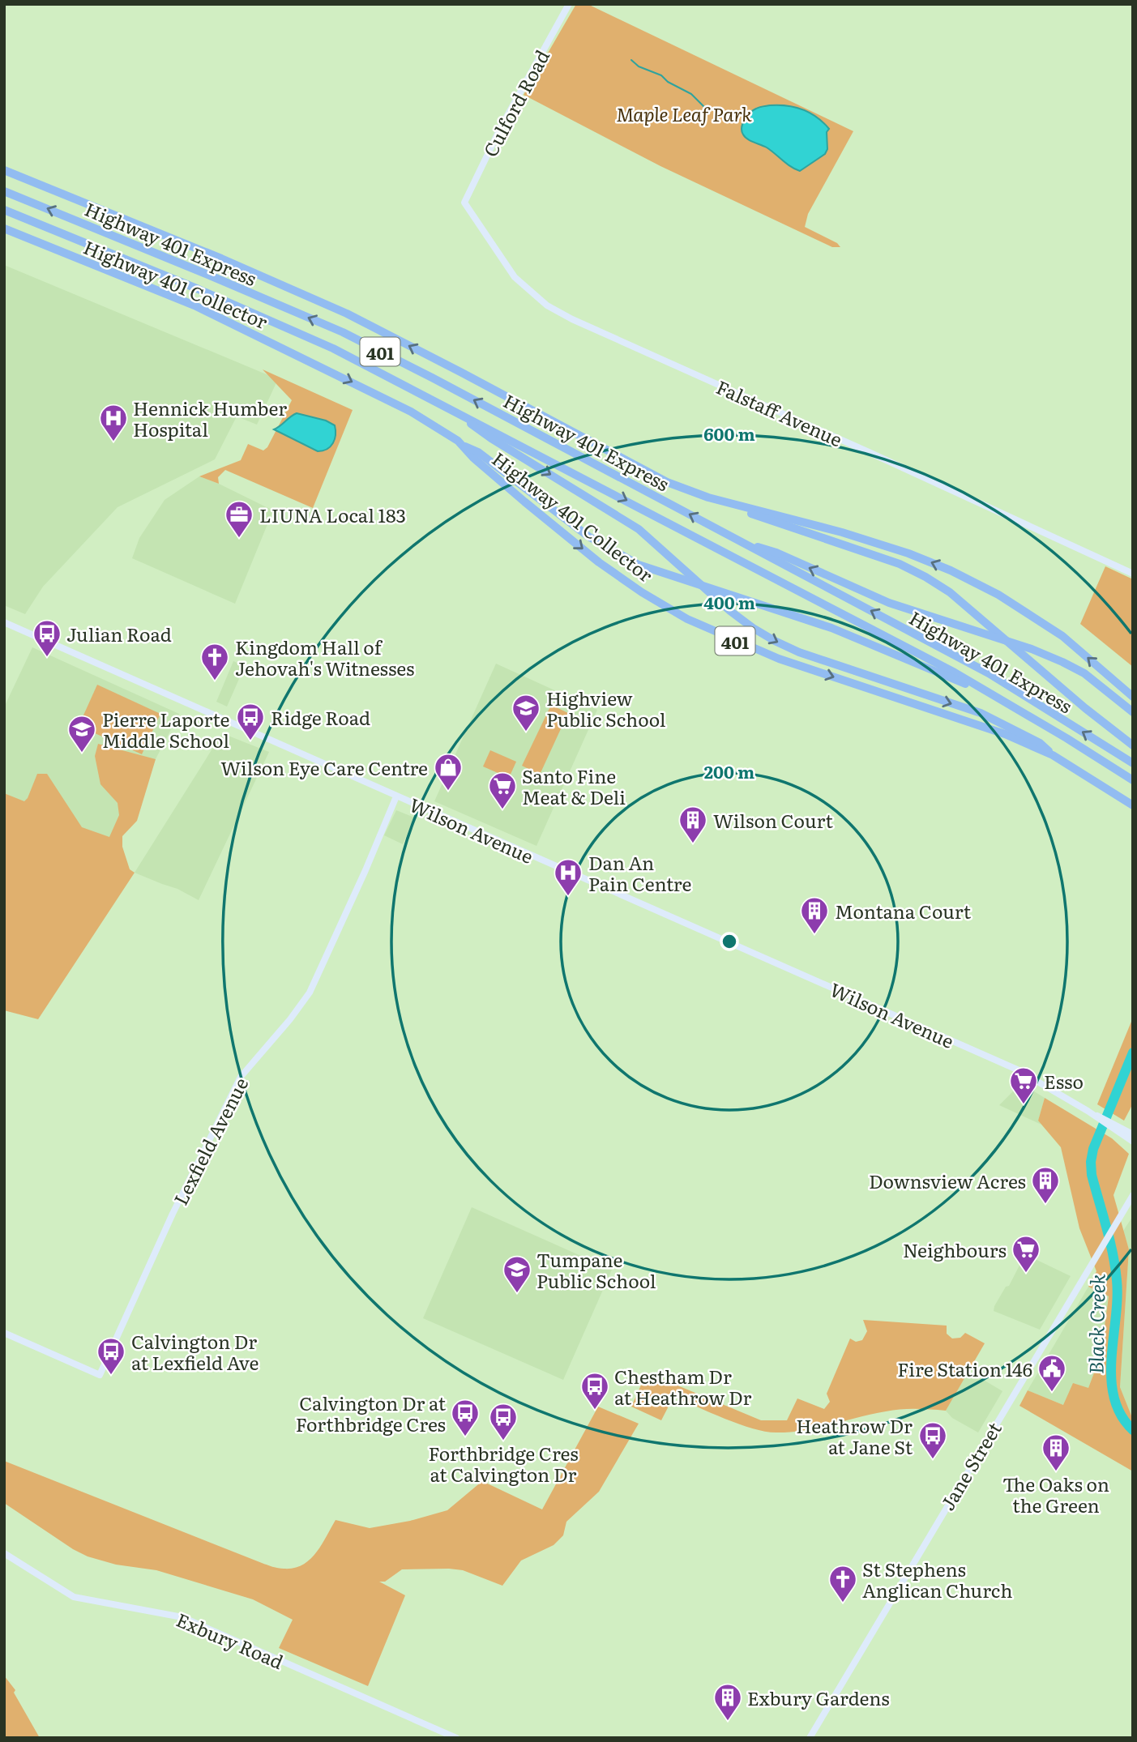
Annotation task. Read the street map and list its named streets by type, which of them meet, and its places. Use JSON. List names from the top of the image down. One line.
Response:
{"streets":{"highway":["Highway 401 Express","Highway 401 Collector","401"],"street":["Culford Road","Falstaff Avenue","Wilson Avenue","Lexfield Avenue","Jane Street","Exbury Road"]},"crossings":[["Culford Road","Falstaff Avenue"],["Wilson Avenue","Lexfield Avenue"]],"water":["Black Creek"],"parks":["Maple Leaf Park"],"places":{"hospital":["Hennick Humber Hospital","Dan An Pain Centre"],"office":["LIUNA Local 183"],"bus stop":["Julian Road","Ridge Road","Calvington Dr at Lexfield Ave","Chestham Dr at Heathrow Dr","Calvington Dr at Forthbridge Cres","Forthbridge Cres at Calvington Dr","Heathrow Dr at Jane St"],"church":["Kingdom Hall of Jehovah's Witnesses","St Stephens Anglican Church"],"school or university":["Highview Public School","Pierre Laporte Middle School","Tumpane Public School"],"shop":["Wilson Eye Care Centre"],"supermarket":["Santo Fine Meat & Deli","Esso","Neighbours"],"building":["Wilson Court","Montana Court","Downsview Acres","The Oaks on the Green","Exbury Gardens"],"public building":["Fire Station 146"]},"rings":["600 m","400 m","200 m"]}
